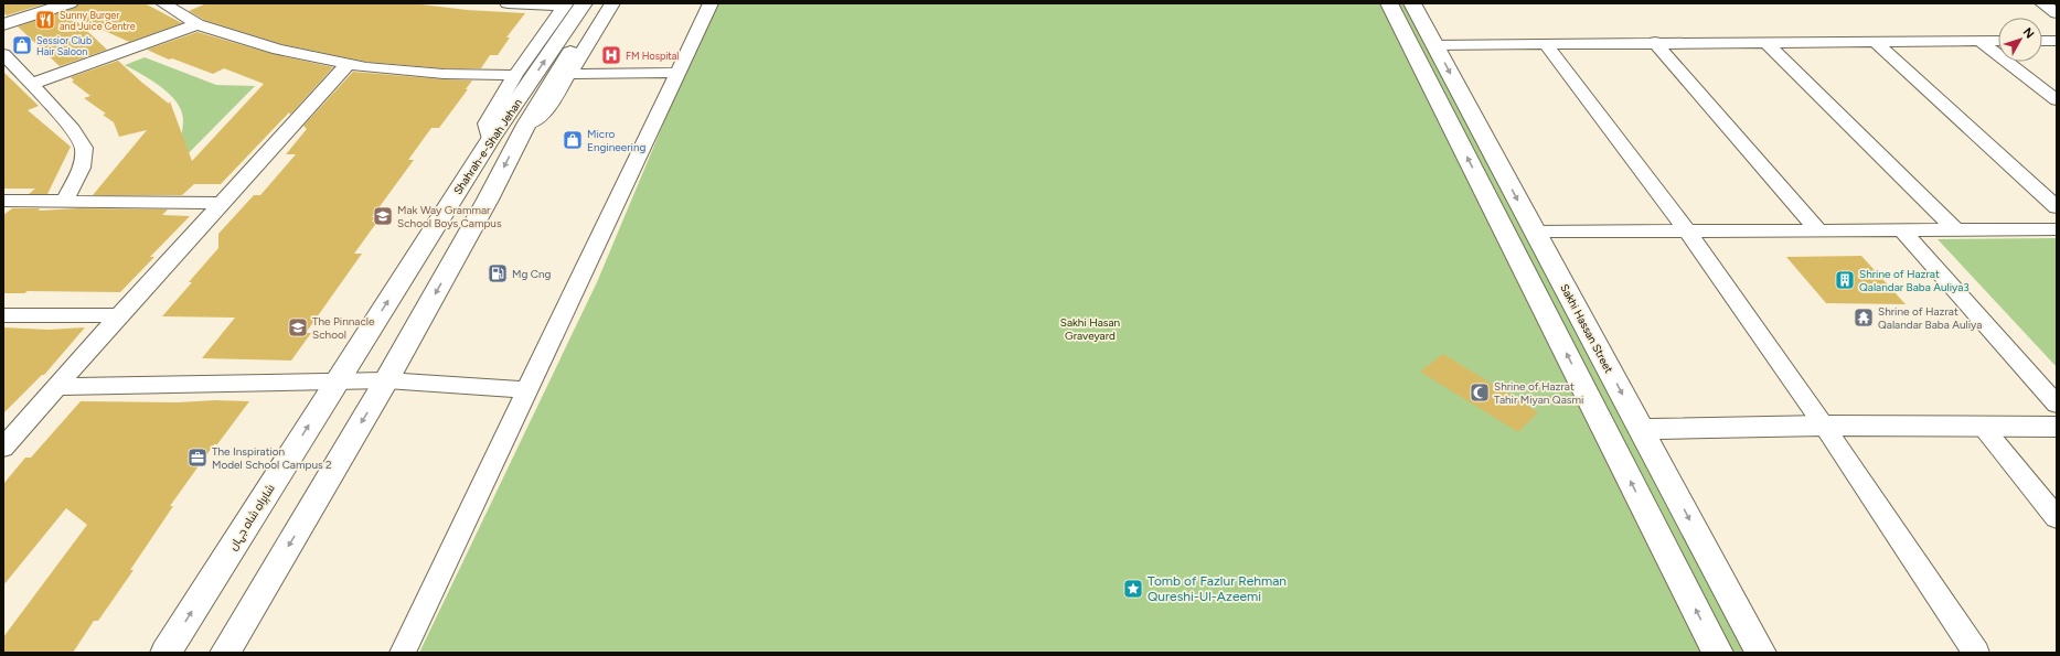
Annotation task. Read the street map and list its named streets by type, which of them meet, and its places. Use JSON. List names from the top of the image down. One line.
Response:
{"streets":{"street":["Shahrah-e-Shah Jehan","Sakhi Hassan Street","شاہراہِ شاہ جہاں"]},"crossings":[["Shahrah-e-Shah Jehan","شاہراہِ شاہ جہاں"]],"parks":["Sakhi Hasan Graveyard"],"places":{"restaurant":["Sunny Burger and Juice Centre"],"shop":["Sessior Club Hair Saloon","Micro Engineering"],"hospital":["FM Hospital"],"school or university":["Mak Way Grammar School Boys Campus","The Pinnacle School"],"fuel station":["Mg Cng"],"building":["Shrine of Hazrat Qalandar Baba Auliya3"],"temple":["Shrine of Hazrat Qalandar Baba Auliya"],"mosque":["Shrine of Hazrat Tahir Miyan Qasmi"],"office":["The Inspiration Model School Campus 2"],"place":["Tomb of Fazlur Rehman Qureshi-Ul-Azeemi"]},"north":"top right"}
